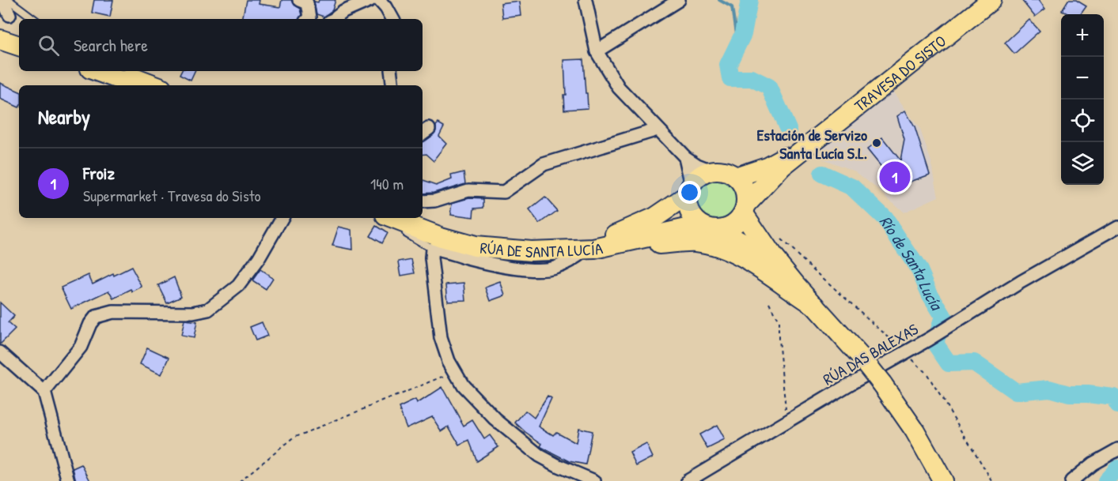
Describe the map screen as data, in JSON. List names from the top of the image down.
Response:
{
  "streets": {
    "highway": ["TRAVESA DO SISTO", "RÚA DE SANTA LUCÍA"],
    "street": ["RÚA DAS BALEXAS"]
  },
  "crossings": [
    ["TRAVESA DO SISTO", "RÚA DE SANTA LUCÍA"]
  ],
  "water": ["Río de Santa Lucía"],
  "places": ["Estación de Servizo Santa Lucía S.L."],
  "page": {
    "map_buttons": ["+", "−"],
    "search": "Search here",
    "heading": "Nearby",
    "list": [
      {
        "mark": "1",
        "name": "Froiz",
        "note": "Supermarket · Travesa do Sisto",
        "value": "140 m"
      }
    ],
    "pins": "1"
  }
}
